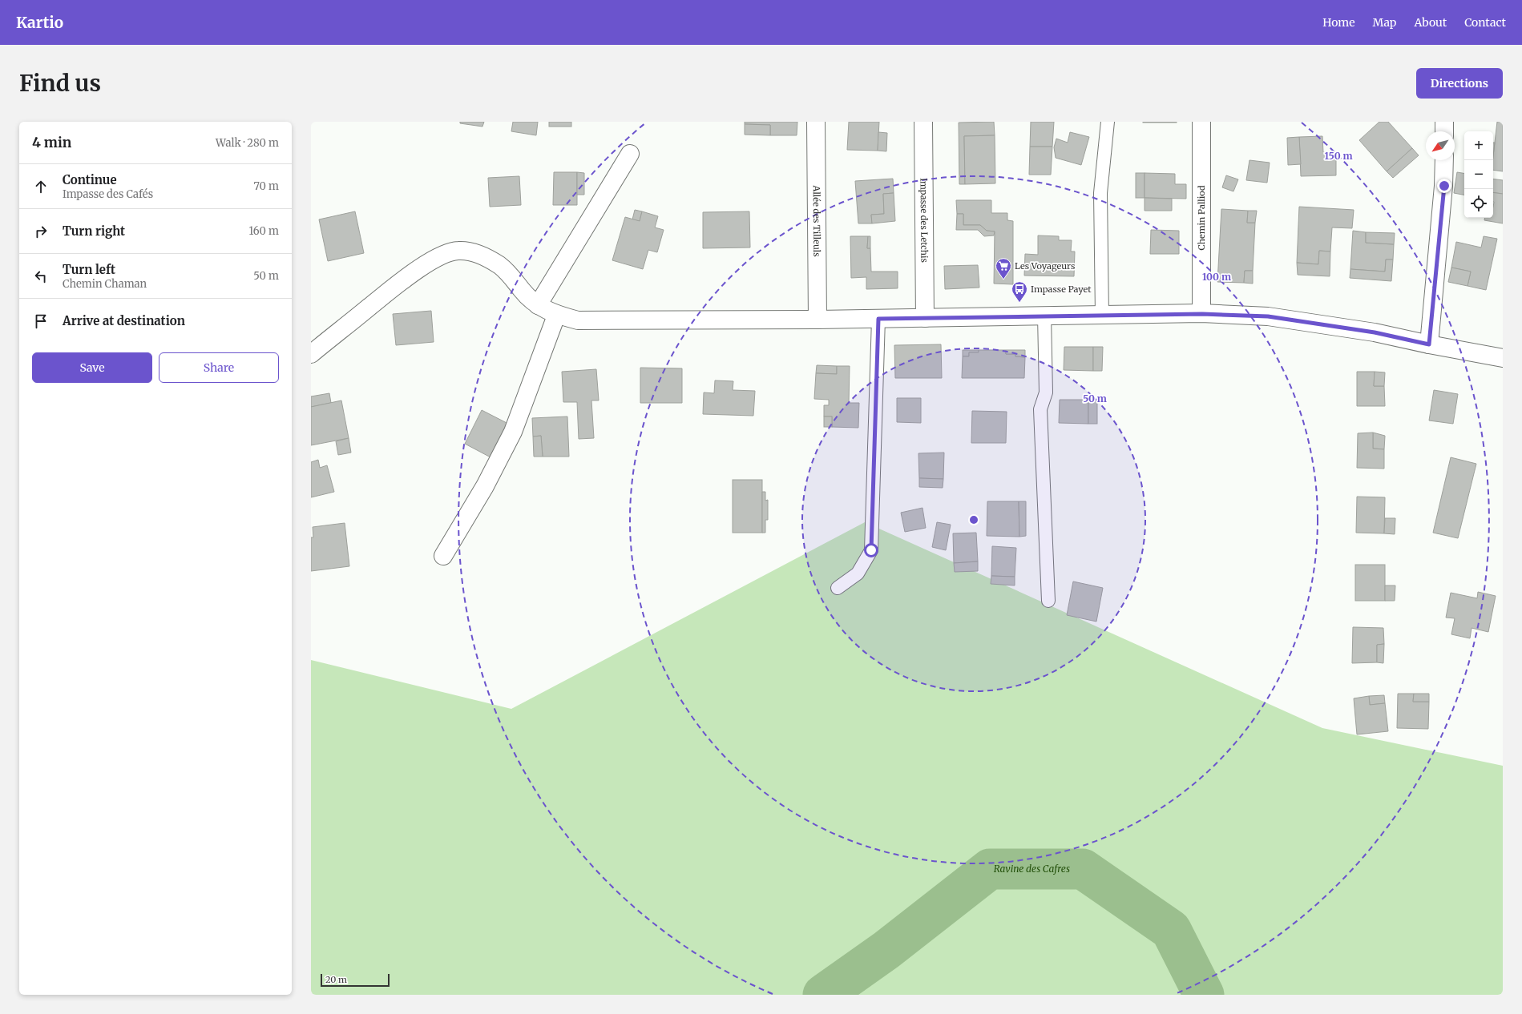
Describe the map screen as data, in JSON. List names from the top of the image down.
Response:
{
  "streets": {
    "main road": ["Chemin Palliod", "Impasse des Letchis", "Allée des Tilleuls"]
  },
  "water": ["Ravine des Cafres"],
  "places": {
    "supermarket": ["Les Voyageurs"],
    "bus stop": ["Impasse Payet"]
  },
  "scale_bar": "20 m",
  "north": "bottom left",
  "page": {
    "header": "Kartio",
    "nav": [
      "Home",
      "Map",
      "About",
      "Contact"
    ],
    "buttons": [
      "Directions",
      ["Save", "Share"]
    ],
    "title": "Find us",
    "heading": ["4 min", "Walk · 280 m"],
    "map_buttons": ["+", "−"],
    "list": [
      ["Continue", "Impasse des Cafés", "70 m"],
      ["Turn right", "160 m"],
      ["Turn left", "Chemin Chaman", "50 m"],
      "Arrive at destination"
    ],
    "scale": "20 m"
  },
  "rings": ["150 m", "100 m", "50 m"]
}
